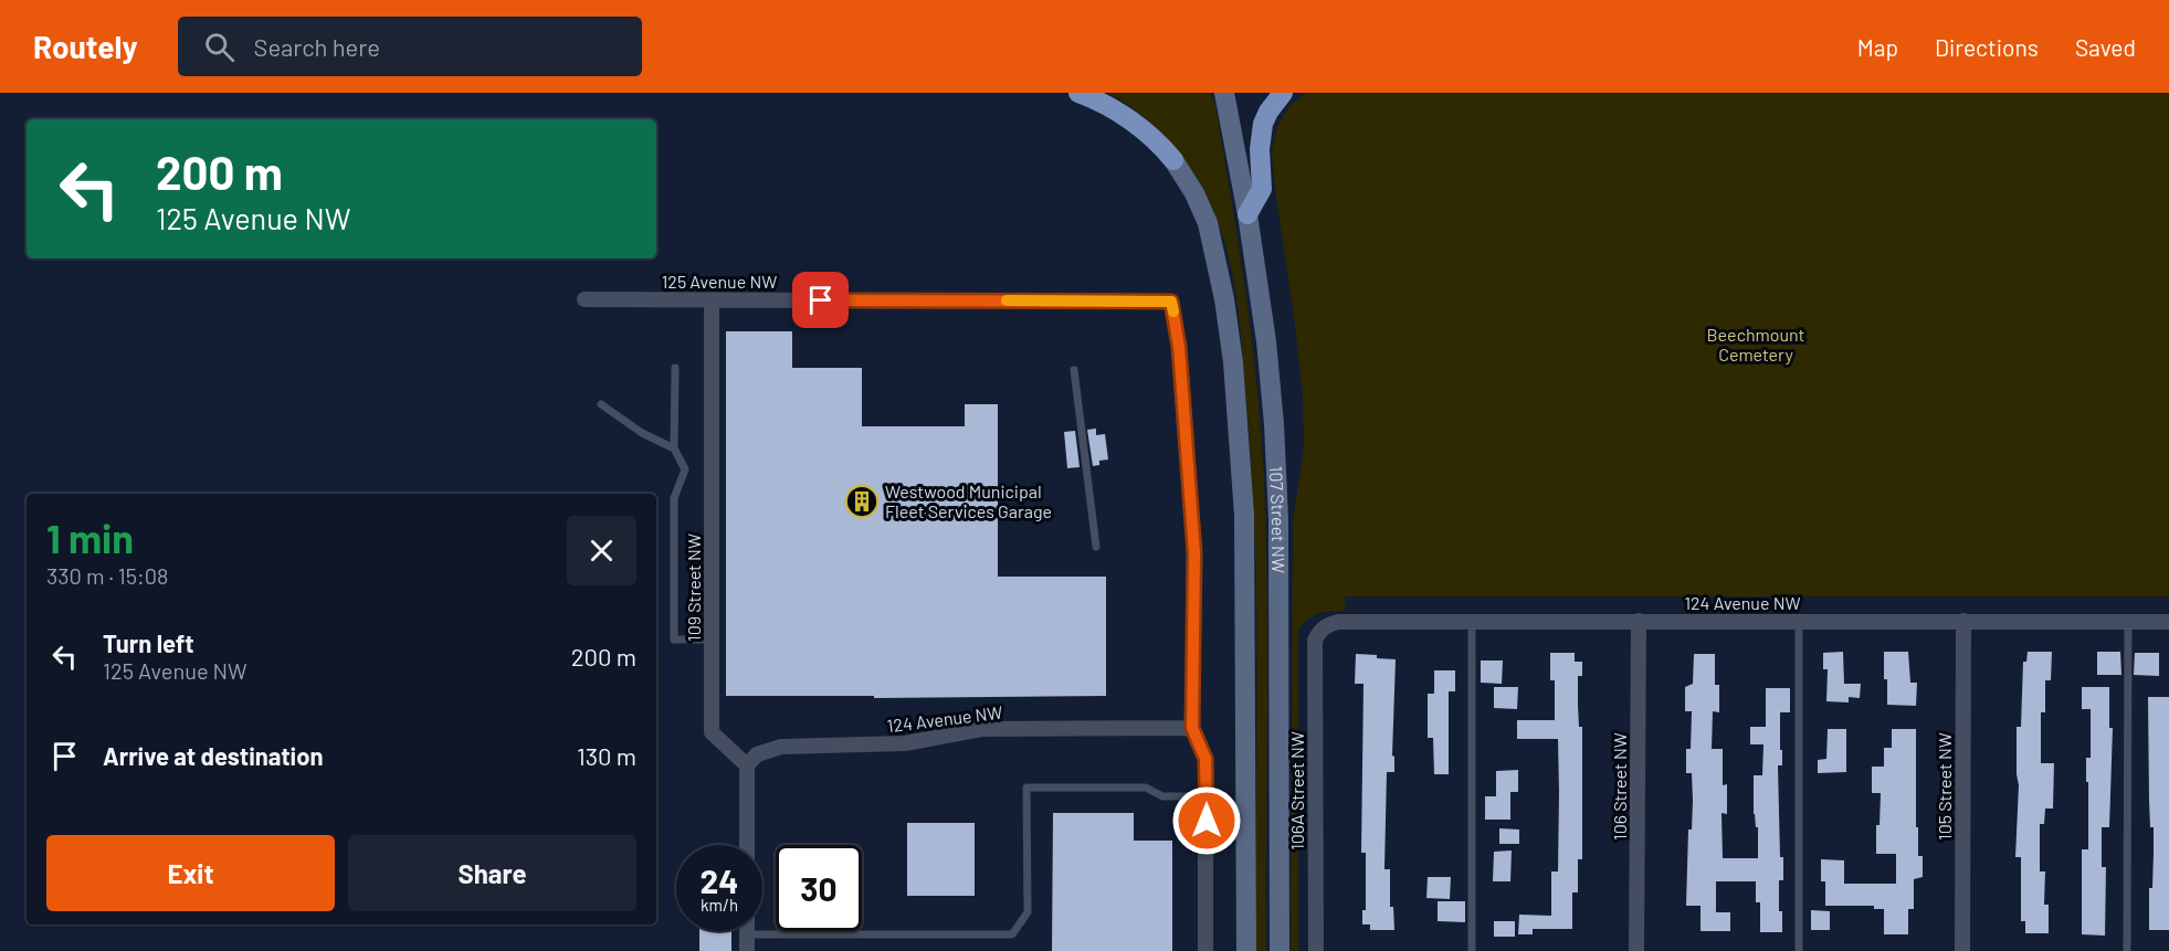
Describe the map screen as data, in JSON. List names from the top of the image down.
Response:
{
  "streets": {
    "main road": ["107 Street NW"],
    "street": [
      "125 Avenue NW",
      "109 Street NW",
      "124 Avenue NW",
      "106 Street NW",
      "105 Street NW",
      "106A Street NW"
    ]
  },
  "crossings": [
    ["125 Avenue NW", "109 Street NW"],
    ["125 Avenue NW", "124 Avenue NW"],
    ["109 Street NW", "124 Avenue NW"],
    ["124 Avenue NW", "106 Street NW"],
    ["124 Avenue NW", "105 Street NW"],
    ["124 Avenue NW", "106A Street NW"]
  ],
  "parks": ["Beechmount Cemetery"],
  "places": {
    "building": ["Westwood Municipal Fleet Services Garage"]
  },
  "page": {
    "header": "Routely",
    "search": "Search here",
    "nav": ["Map", "Directions", "Saved"],
    "turn": ["200 m", "125 Avenue NW"],
    "heading": ["1 min", "330 m · 15:08"],
    "list": [
      {
        "name": "Turn left",
        "note": "125 Avenue NW",
        "value": "200 m"
      },
      {
        "name": "Arrive at destination",
        "value": "130 m"
      }
    ],
    "buttons": ["Exit", "Share"],
    "speed": "24 km/h",
    "limit": "30"
  }
}
